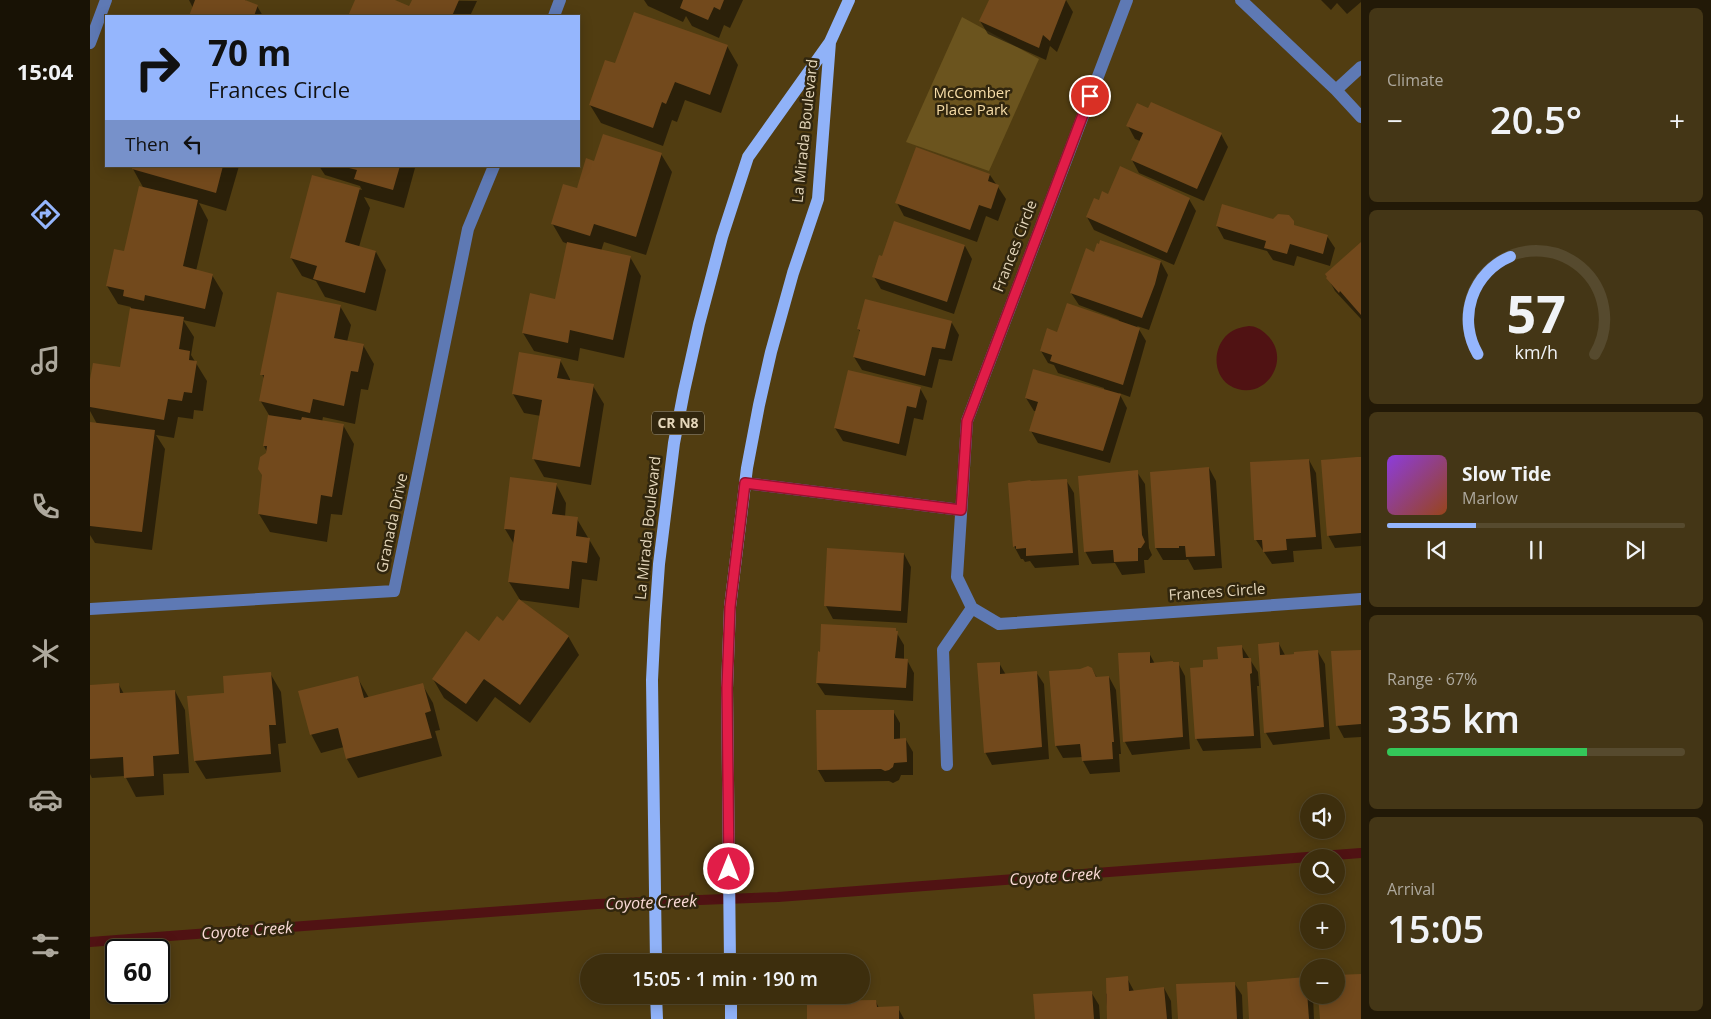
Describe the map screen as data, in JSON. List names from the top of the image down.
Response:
{
  "streets": {
    "main road": ["La Mirada Boulevard", "CR N8"],
    "street": ["Frances Circle", "Granada Drive"]
  },
  "water": ["Coyote Creek"],
  "parks": ["McComber Place Park"],
  "page": {
    "tabs": "15:04",
    "tile": [
      "Climate",
      ["Range · 67%", "335 km"],
      ["Arrival", "15:05"]
    ],
    "turn": ["70 m", "Frances Circle"],
    "heat": ["−", "20.5°", "+"],
    "then": "Then",
    "song": ["Slow Tide", "Marlow"],
    "map_buttons": ["+", "−"],
    "limit": "60",
    "trip": "15:05 · 1 min · 190 m",
    "gauge": ["57", "km/h"]
  }
}
